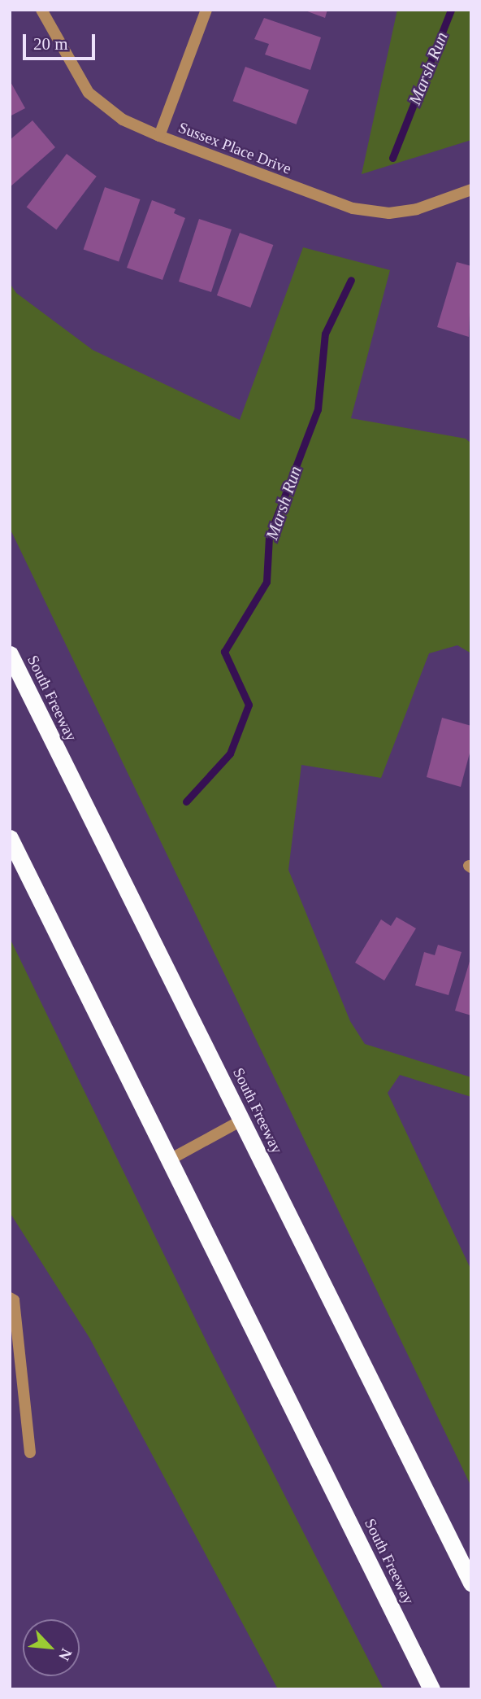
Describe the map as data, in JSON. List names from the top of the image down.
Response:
{
  "streets": {
    "highway": ["South Freeway"],
    "street": ["Sussex Place Drive"]
  },
  "water": ["Marsh Run"],
  "scale_bar": "20 m",
  "north": "bottom right"
}
